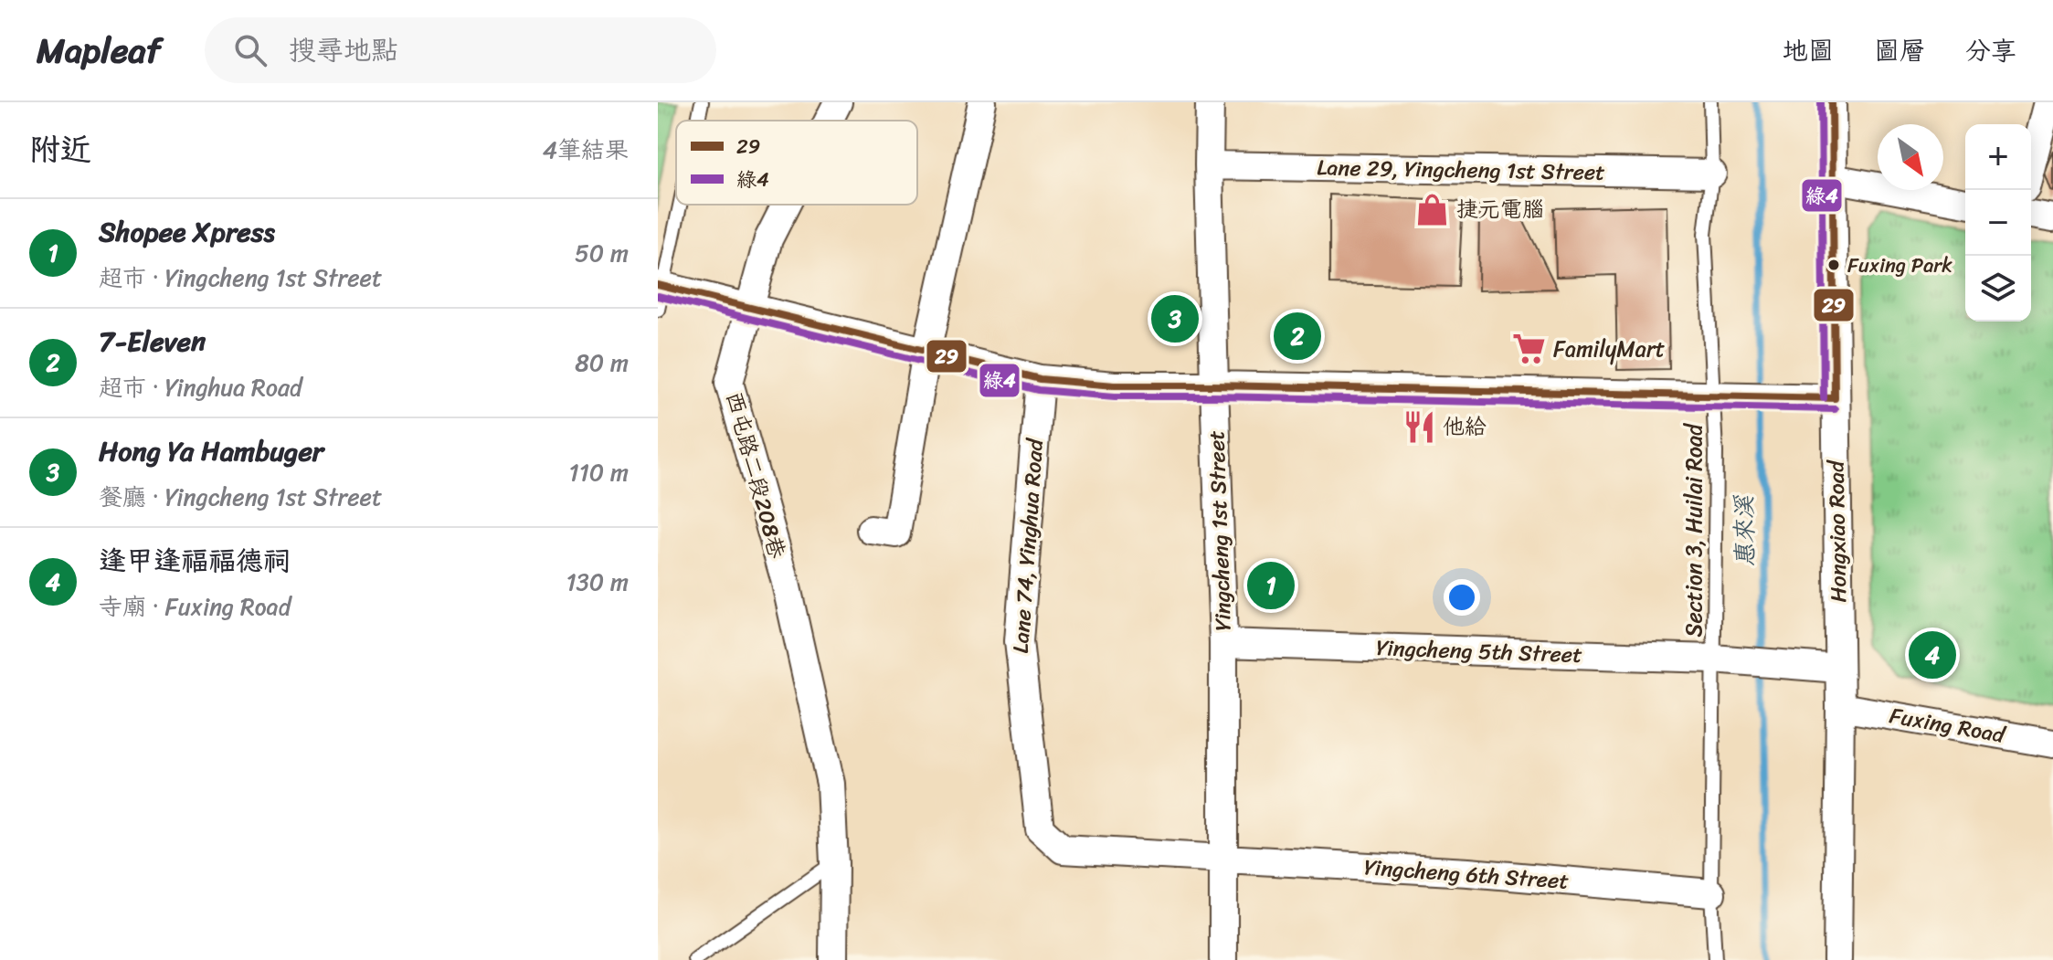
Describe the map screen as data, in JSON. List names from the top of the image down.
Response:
{
  "streets": {
    "street": [
      "Lane 29, Yingcheng 1st Street",
      "西屯路二段208巷",
      "Yingcheng 1st Street",
      "Hongxiao Road",
      "Lane 74, Yinghua Road",
      "Yingcheng 5th Street",
      "Fuxing Road",
      "Yingcheng 6th Street"
    ],
    "lane": ["Section 3, Huilai Road"]
  },
  "crossings": [
    ["Lane 29, Yingcheng 1st Street", "Yingcheng 1st Street"],
    ["Lane 29, Yingcheng 1st Street", "Section 3, Huilai Road"],
    ["Yingcheng 1st Street", "Lane 74, Yinghua Road"],
    ["Yingcheng 1st Street", "Yingcheng 5th Street"],
    ["Yingcheng 1st Street", "Yingcheng 6th Street"],
    ["Section 3, Huilai Road", "Yingcheng 5th Street"],
    ["Section 3, Huilai Road", "Yingcheng 6th Street"],
    ["Hongxiao Road", "Yingcheng 5th Street"],
    ["Hongxiao Road", "Fuxing Road"],
    ["Lane 74, Yinghua Road", "Yingcheng 6th Street"]
  ],
  "water": ["惠來溪"],
  "places": {
    "shop": ["捷元電腦"],
    "other": ["Fuxing Park"],
    "supermarket": ["FamilyMart"],
    "restaurant": ["他給"]
  },
  "lines": ["transit line 29", "transit line 綠4"],
  "legend": ["29", "綠4"],
  "north": "bottom right",
  "page": {
    "header": "Mapleaf",
    "search": "搜尋地點",
    "nav": ["地圖", "圖層", "分享"],
    "heading": ["附近", "4筆結果"],
    "map_buttons": ["+", "−"],
    "list": [
      {
        "mark": "1",
        "name": "Shopee Xpress",
        "note": "超市 · Yingcheng 1st Street",
        "value": "50 m"
      },
      {
        "mark": "2",
        "name": "7-Eleven",
        "note": "超市 · Yinghua Road",
        "value": "80 m"
      },
      {
        "mark": "3",
        "name": "Hong Ya Hambuger",
        "note": "餐廳 · Yingcheng 1st Street",
        "value": "110 m"
      },
      {
        "mark": "4",
        "name": "逢甲逢福福德祠",
        "note": "寺廟 · Fuxing Road",
        "value": "130 m"
      }
    ],
    "pins": [
      "3",
      "2",
      "1",
      "4"
    ]
  }
}
